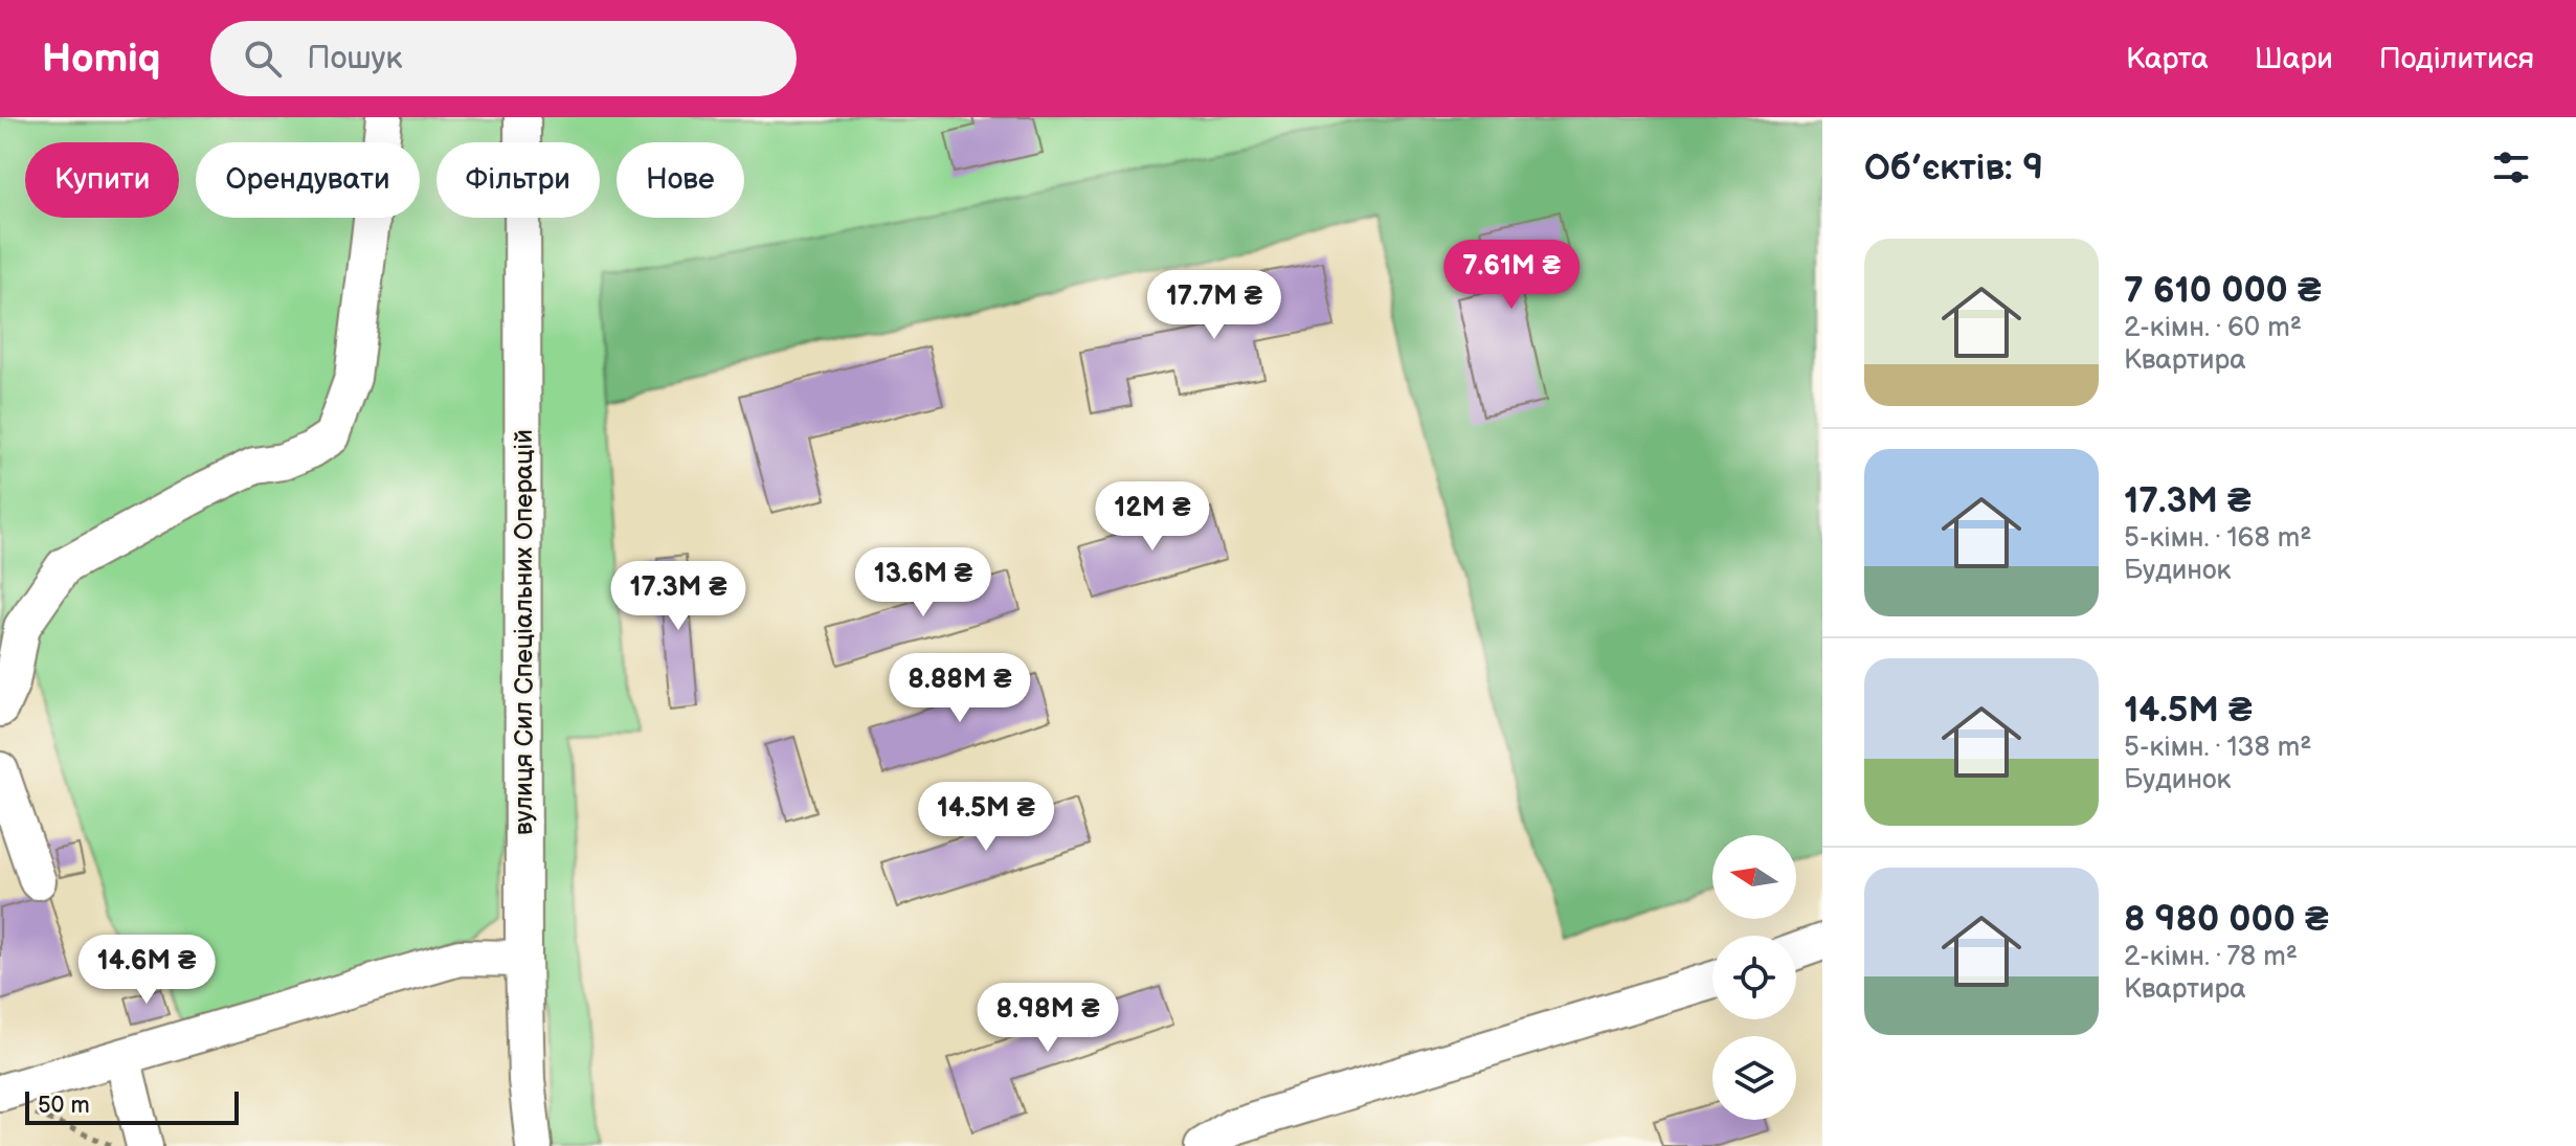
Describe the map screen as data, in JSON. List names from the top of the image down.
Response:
{
  "streets": {
    "street": ["вулиця Сил Спеціальних Операцій"]
  },
  "scale_bar": "50 m",
  "north": "left",
  "page": {
    "header": "Homiq",
    "search": "Пошук",
    "nav": ["Карта", "Шари", "Поділитися"],
    "heading": "Об’єктів: 9",
    "chip": [
      "Купити",
      "Орендувати",
      "Фільтри",
      "Нове"
    ],
    "list": [
      {
        "name": "7 610 000 ₴",
        "note": "2-кімн. · 60 m² · Квартира"
      },
      {
        "name": "17.3M ₴",
        "note": "5-кімн. · 168 m² · Будинок"
      },
      {
        "name": "14.5M ₴",
        "note": "5-кімн. · 138 m² · Будинок"
      },
      {
        "name": "8 980 000 ₴",
        "note": "2-кімн. · 78 m² · Квартира"
      }
    ],
    "price": [
      "7.61M ₴",
      "17.7M ₴",
      "12M ₴",
      "13.6M ₴",
      "17.3M ₴",
      "8.88M ₴",
      "14.5M ₴",
      "14.6M ₴",
      "8.98M ₴"
    ],
    "scale": "50 m"
  }
}
